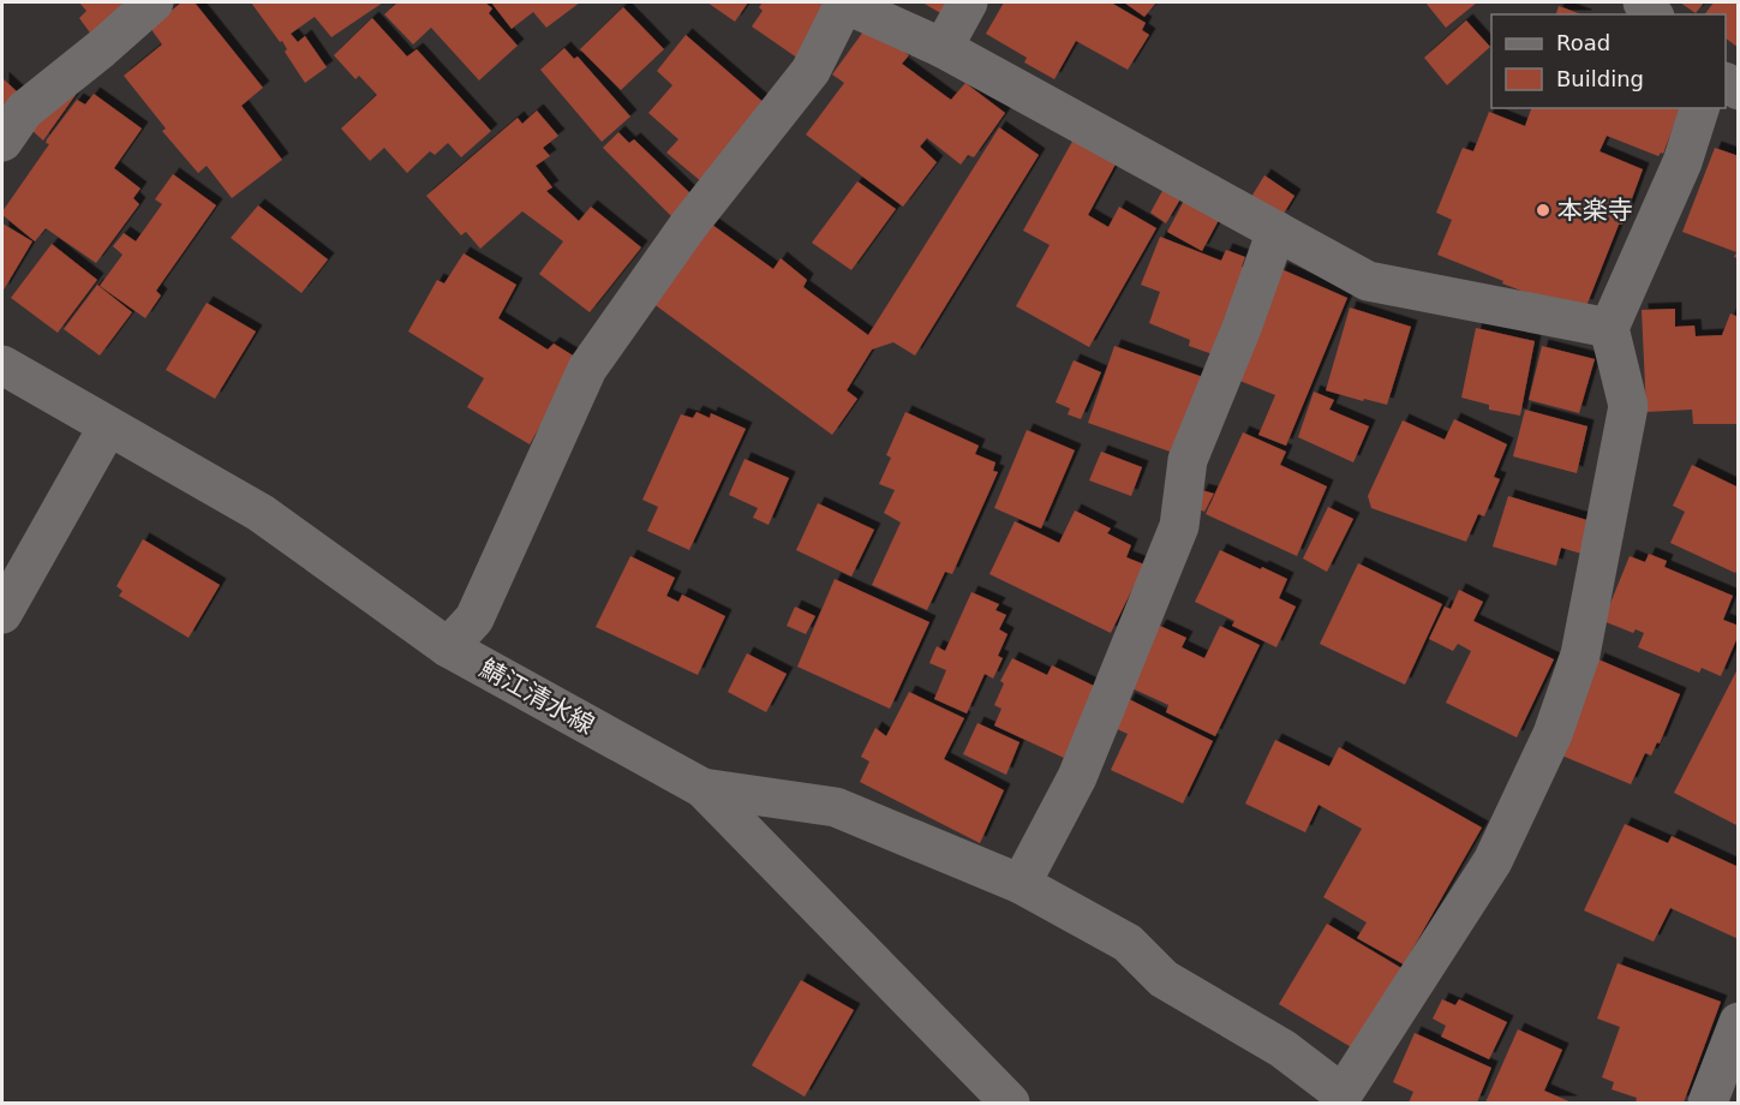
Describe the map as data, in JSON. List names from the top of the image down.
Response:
{
  "streets": {
    "street": ["鯖江清水線"]
  },
  "places": ["本楽寺"],
  "legend": ["Road", "Building"]
}
